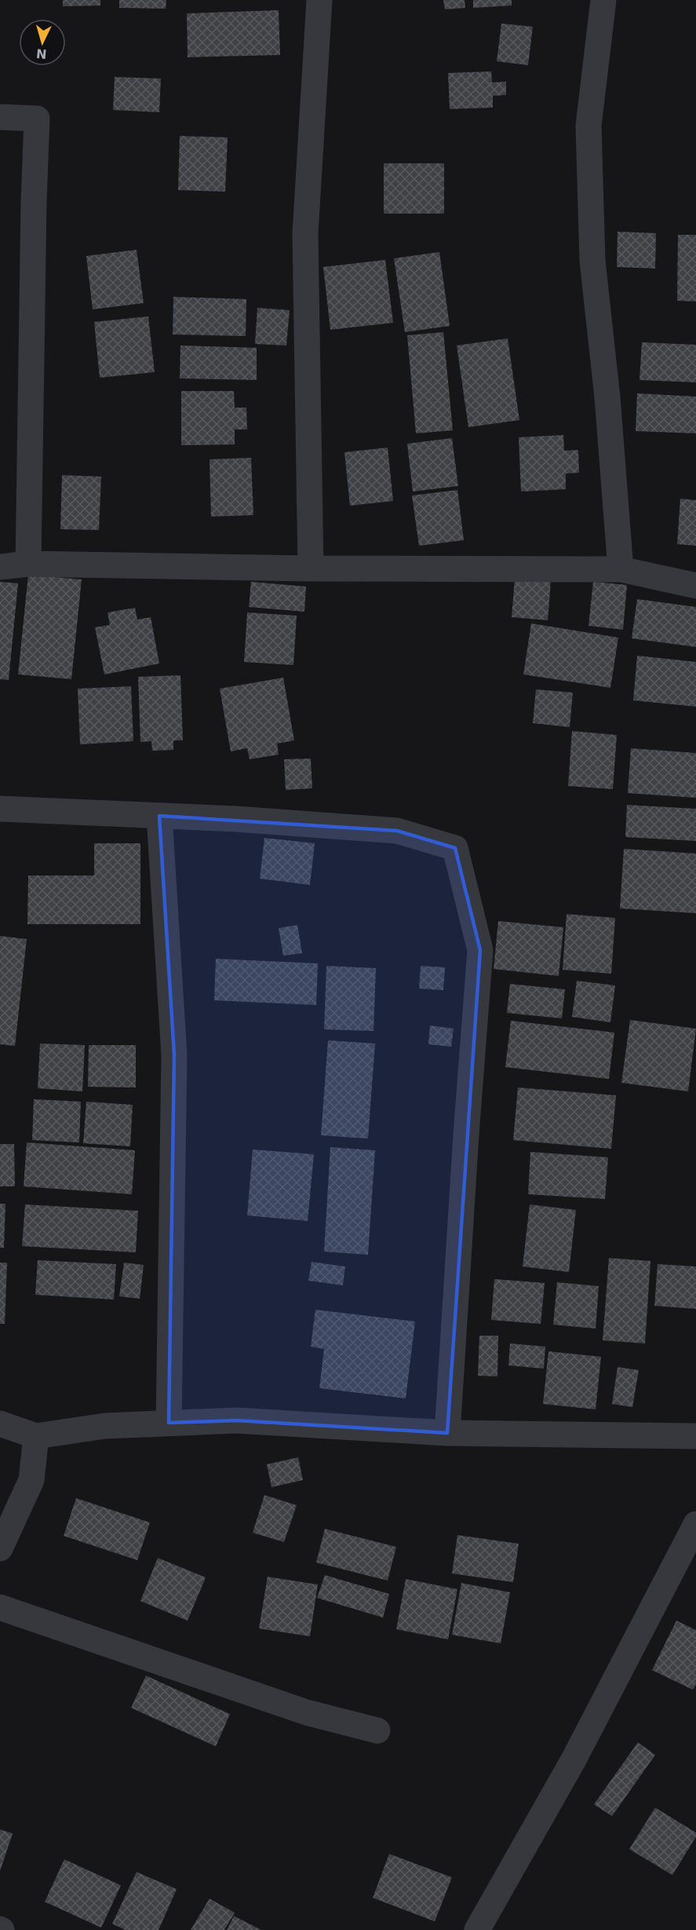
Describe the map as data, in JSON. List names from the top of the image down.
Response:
{
  "north": "bottom"
}
